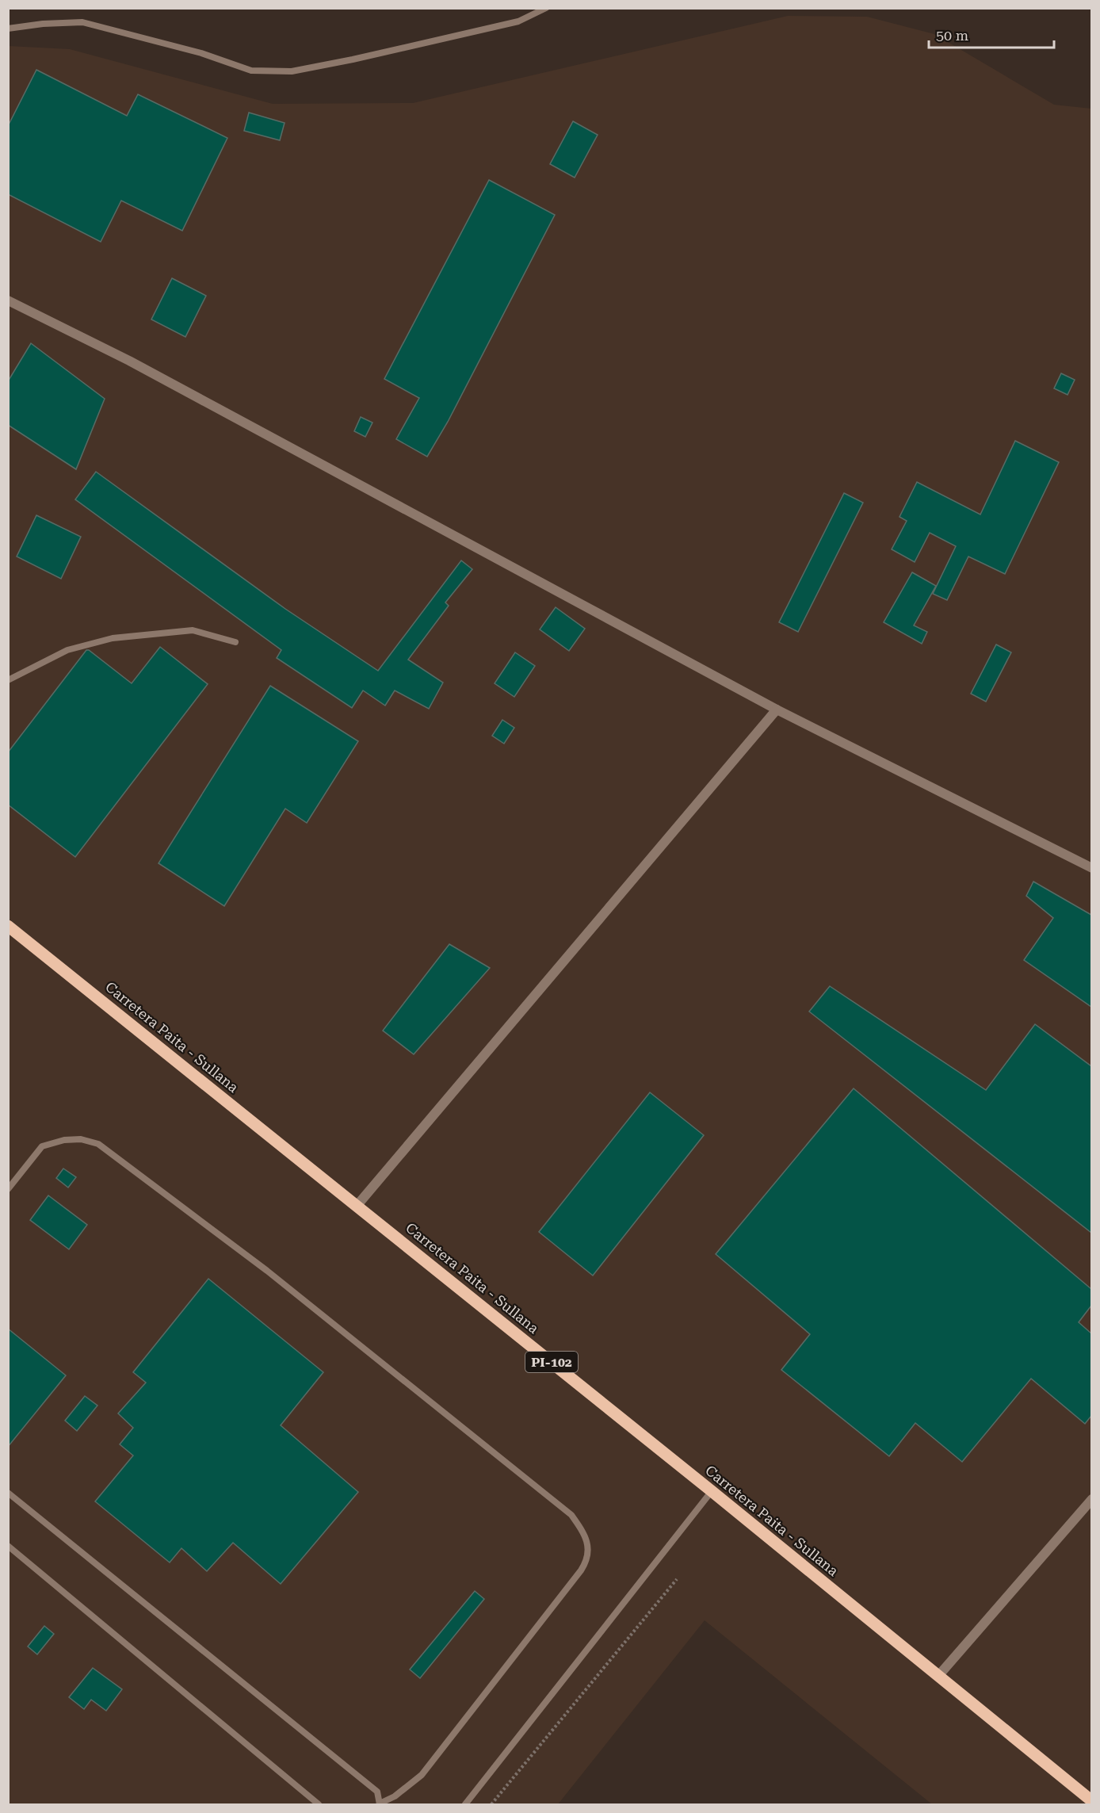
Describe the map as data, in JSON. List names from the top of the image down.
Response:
{
  "streets": {
    "main road": ["Carretera Paita - Sullana", "PI-102"]
  },
  "scale_bar": "50 m"
}
